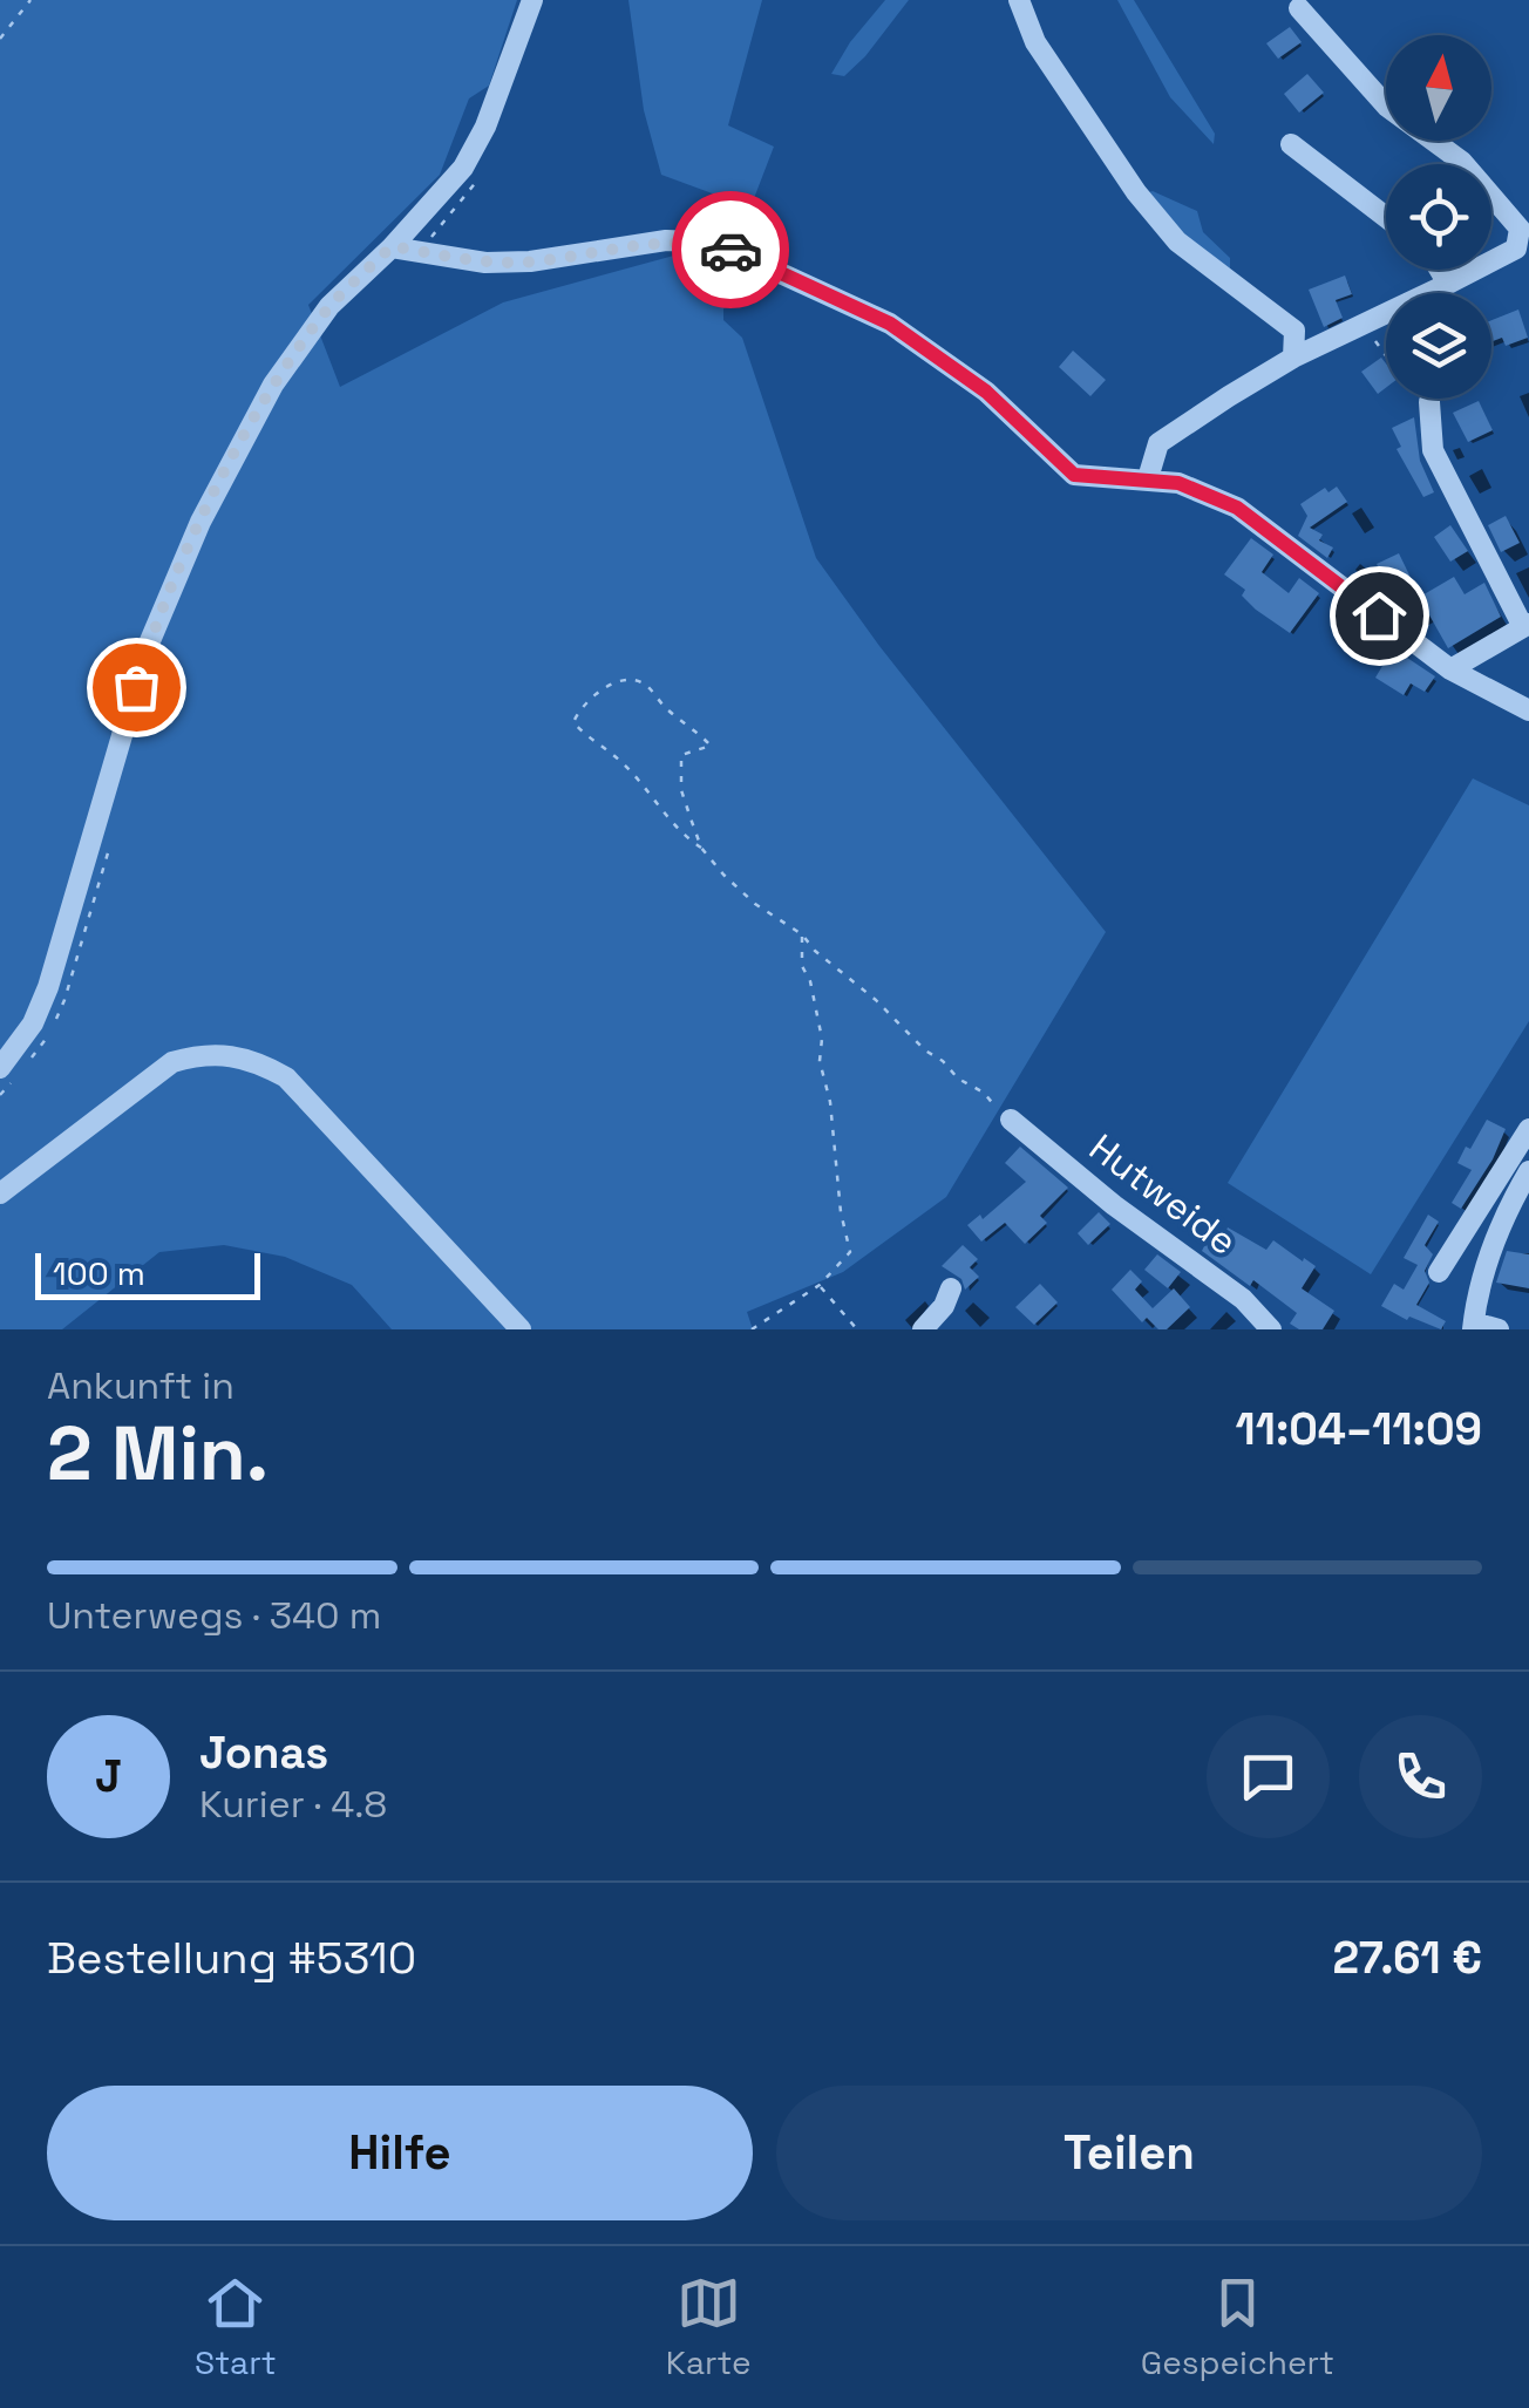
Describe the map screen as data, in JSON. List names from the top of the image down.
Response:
{
  "streets": {
    "street": ["Hutweide"]
  },
  "scale_bar": "100 m",
  "north": "top",
  "page": {
    "scale": "100 m",
    "heading": ["2 Min.", "Ankunft in", "11:04–11:09"],
    "panel": [
      "Jonas",
      "Kurier · 4.8",
      "Bestellung #5310",
      "27.61 €"
    ],
    "bar": "Unterwegs · 340 m",
    "round": "J",
    "buttons": ["Hilfe", "Teilen"],
    "tabs": ["Start", "Karte", "Gespeichert"]
  }
}
